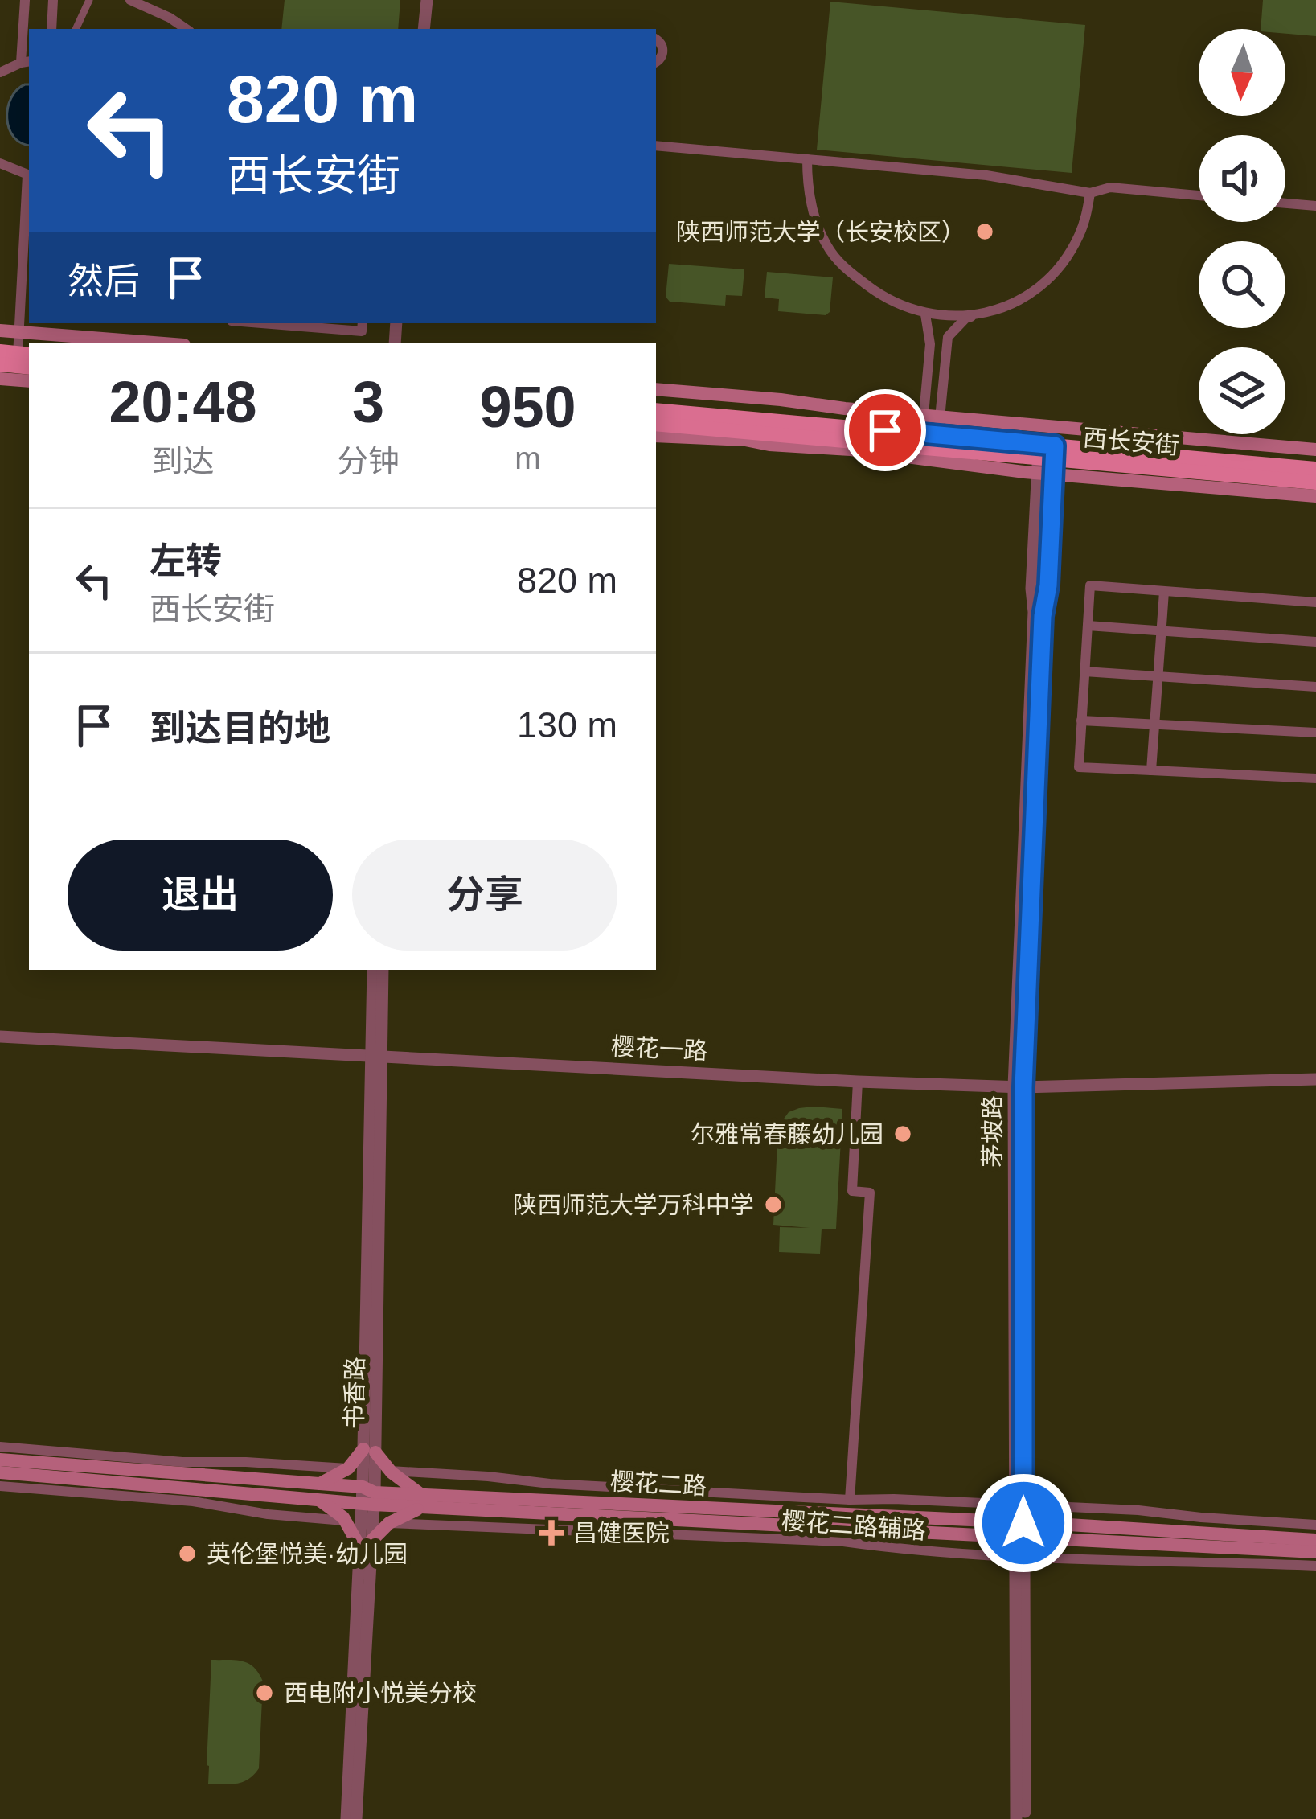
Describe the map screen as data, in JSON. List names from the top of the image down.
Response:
{
  "streets": {
    "main road": ["西长安街", "樱花二路"],
    "street": [
      "樱花一路",
      "茅坡路",
      "书香路",
      "樱花二路辅路"
    ]
  },
  "crossings": [
    ["西长安街", "茅坡路"],
    ["樱花一路", "茅坡路"],
    ["樱花一路", "书香路"],
    ["茅坡路", "樱花二路"],
    ["茅坡路", "樱花二路辅路"],
    ["书香路", "樱花二路"]
  ],
  "places": {
    "other": [
      "陕西师范大学（长安校区）",
      "尔雅常春藤幼儿园",
      "陕西师范大学万科中学",
      "英伦堡悦美·幼儿园",
      "西电附小悦美分校"
    ],
    "health": ["昌健医院"]
  },
  "north": "bottom",
  "page": {
    "turn": ["820 m", "西长安街"],
    "then": "然后",
    "eta": [
      "20:48",
      "到达",
      "3",
      "分钟",
      "950",
      "m"
    ],
    "list": [
      {
        "name": "左转",
        "note": "西长安街",
        "value": "820 m"
      },
      {
        "name": "到达目的地",
        "value": "130 m"
      }
    ],
    "buttons": ["退出", "分享"]
  }
}
